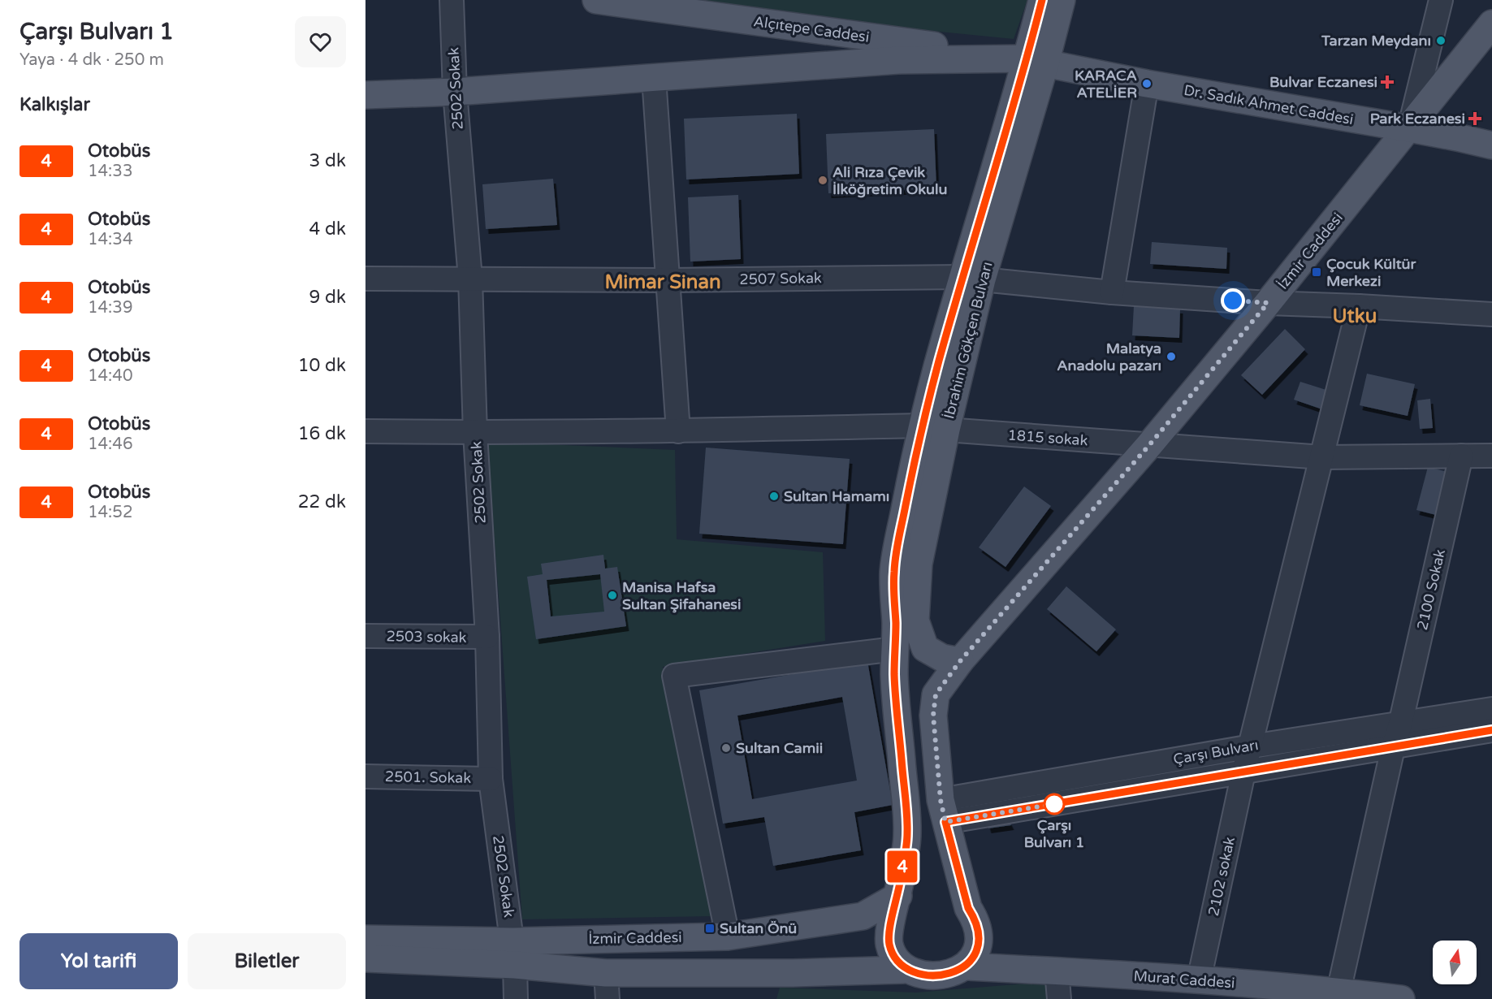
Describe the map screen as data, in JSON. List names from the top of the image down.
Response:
{
  "streets": {
    "main road": [
      "Alçıtepe Caddesi",
      "Dr. Sadık Ahmet Caddesi",
      "İzmir Caddesi",
      "İbrahim Gökçen Bulvarı",
      "Murat Caddesi"
    ],
    "street": [
      "2502 Sokak",
      "2507 Sokak",
      "1815 sokak",
      "2100 Sokak",
      "2503 sokak",
      "Çarşı Bulvarı",
      "2501. Sokak",
      "2102 sokak"
    ]
  },
  "crossings": [
    ["Alçıtepe Caddesi", "Dr. Sadık Ahmet Caddesi"],
    ["Alçıtepe Caddesi", "İbrahim Gökçen Bulvarı"],
    ["2502 Sokak", "İzmir Caddesi"],
    ["2502 Sokak", "2507 Sokak"],
    ["2502 Sokak", "1815 sokak"],
    ["2502 Sokak", "2503 sokak"],
    ["2502 Sokak", "2501. Sokak"],
    ["Dr. Sadık Ahmet Caddesi", "İzmir Caddesi"],
    ["Dr. Sadık Ahmet Caddesi", "İbrahim Gökçen Bulvarı"],
    ["İzmir Caddesi", "2507 Sokak"],
    ["İzmir Caddesi", "İbrahim Gökçen Bulvarı"],
    ["İzmir Caddesi", "1815 sokak"],
    ["2507 Sokak", "İbrahim Gökçen Bulvarı"],
    ["İbrahim Gökçen Bulvarı", "1815 sokak"],
    ["1815 sokak", "2100 Sokak"],
    ["2100 Sokak", "Çarşı Bulvarı"],
    ["2100 Sokak", "Murat Caddesi"],
    ["Çarşı Bulvarı", "2102 sokak"],
    ["2102 sokak", "Murat Caddesi"]
  ],
  "districts": ["Mimar Sinan", "Utku"],
  "places": {
    "other": [
      "Tarzan Meydanı",
      "KARACA ATELİER",
      "Ali Rıza Çevik İlköğretim Okulu",
      "Malatya Anadolu pazarı",
      "Sultan Hamamı",
      "Manisa Hafsa Sultan Şifahanesi",
      "Sultan Camii",
      "Çarşı Bulvarı 1"
    ],
    "health": ["Bulvar Eczanesi", "Park Eczanesi"],
    "transit": ["Çocuk Kültür Merkezi", "Sultan Önü"]
  },
  "lines": ["bus line 4"],
  "north": "top",
  "page": {
    "heading": [
      ["Çarşı Bulvarı 1", "Yaya · 4 dk · 250 m"],
      "Kalkışlar"
    ],
    "on_map": "4",
    "list": [
      {
        "mark": "4",
        "name": "Otobüs",
        "note": "14:33",
        "value": "3 dk"
      },
      {
        "mark": "4",
        "name": "Otobüs",
        "note": "14:34",
        "value": "4 dk"
      },
      {
        "mark": "4",
        "name": "Otobüs",
        "note": "14:39",
        "value": "9 dk"
      },
      {
        "mark": "4",
        "name": "Otobüs",
        "note": "14:40",
        "value": "10 dk"
      },
      {
        "mark": "4",
        "name": "Otobüs",
        "note": "14:46",
        "value": "16 dk"
      },
      {
        "mark": "4",
        "name": "Otobüs",
        "note": "14:52",
        "value": "22 dk"
      }
    ],
    "buttons": ["Yol tarifi", "Biletler"]
  }
}
